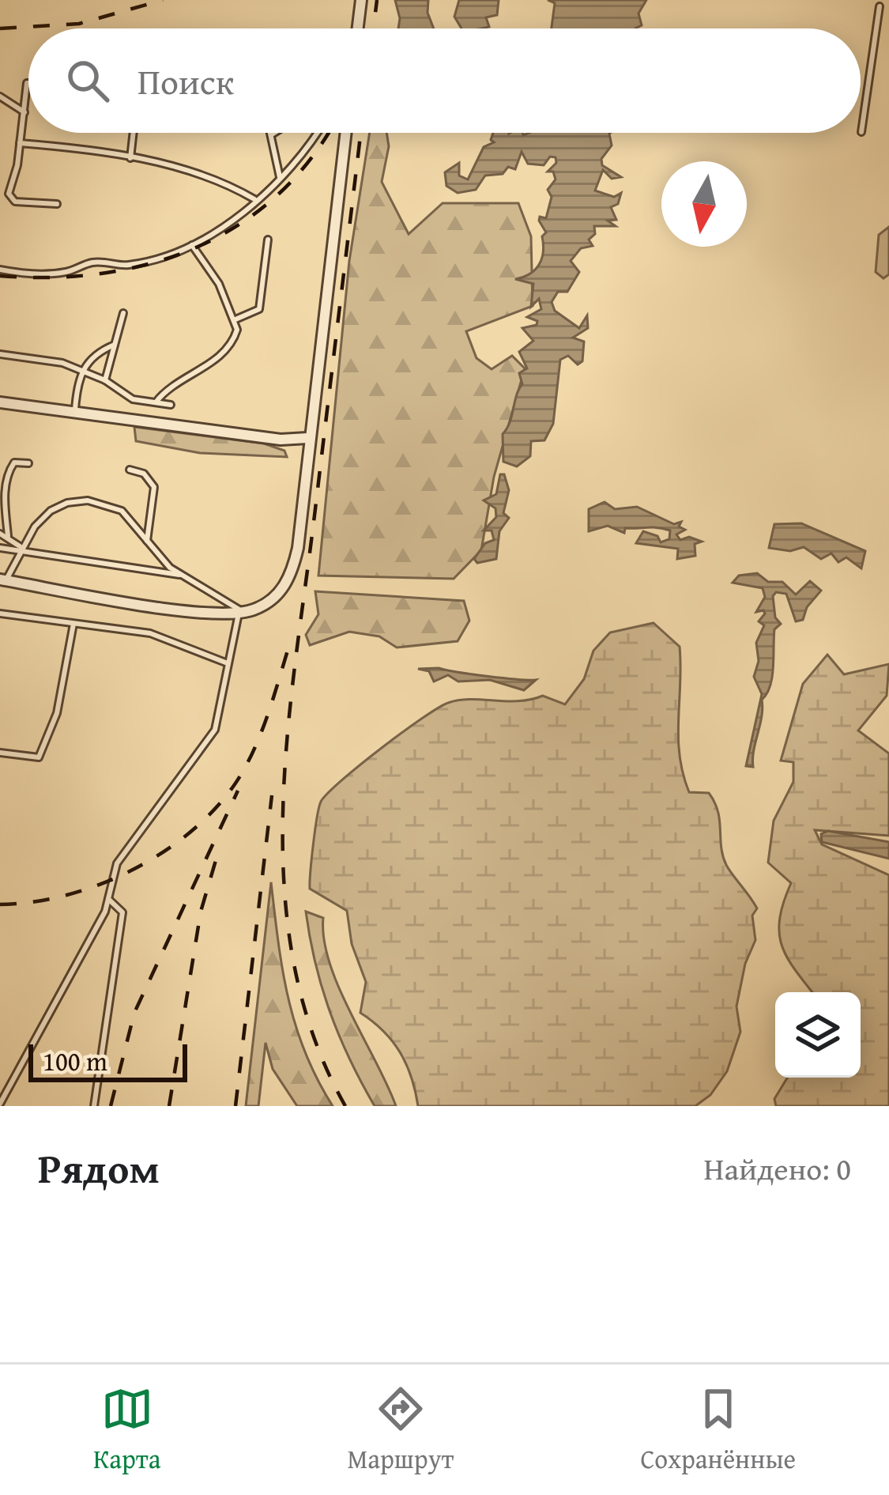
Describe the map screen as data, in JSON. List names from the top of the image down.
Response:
{
  "scale_bar": "100 m",
  "north": "bottom",
  "page": {
    "search": "Поиск",
    "scale": "100 m",
    "heading": ["Рядом", "Найдено: 0"],
    "nav": ["Карта", "Маршрут", "Сохранённые"]
  }
}
